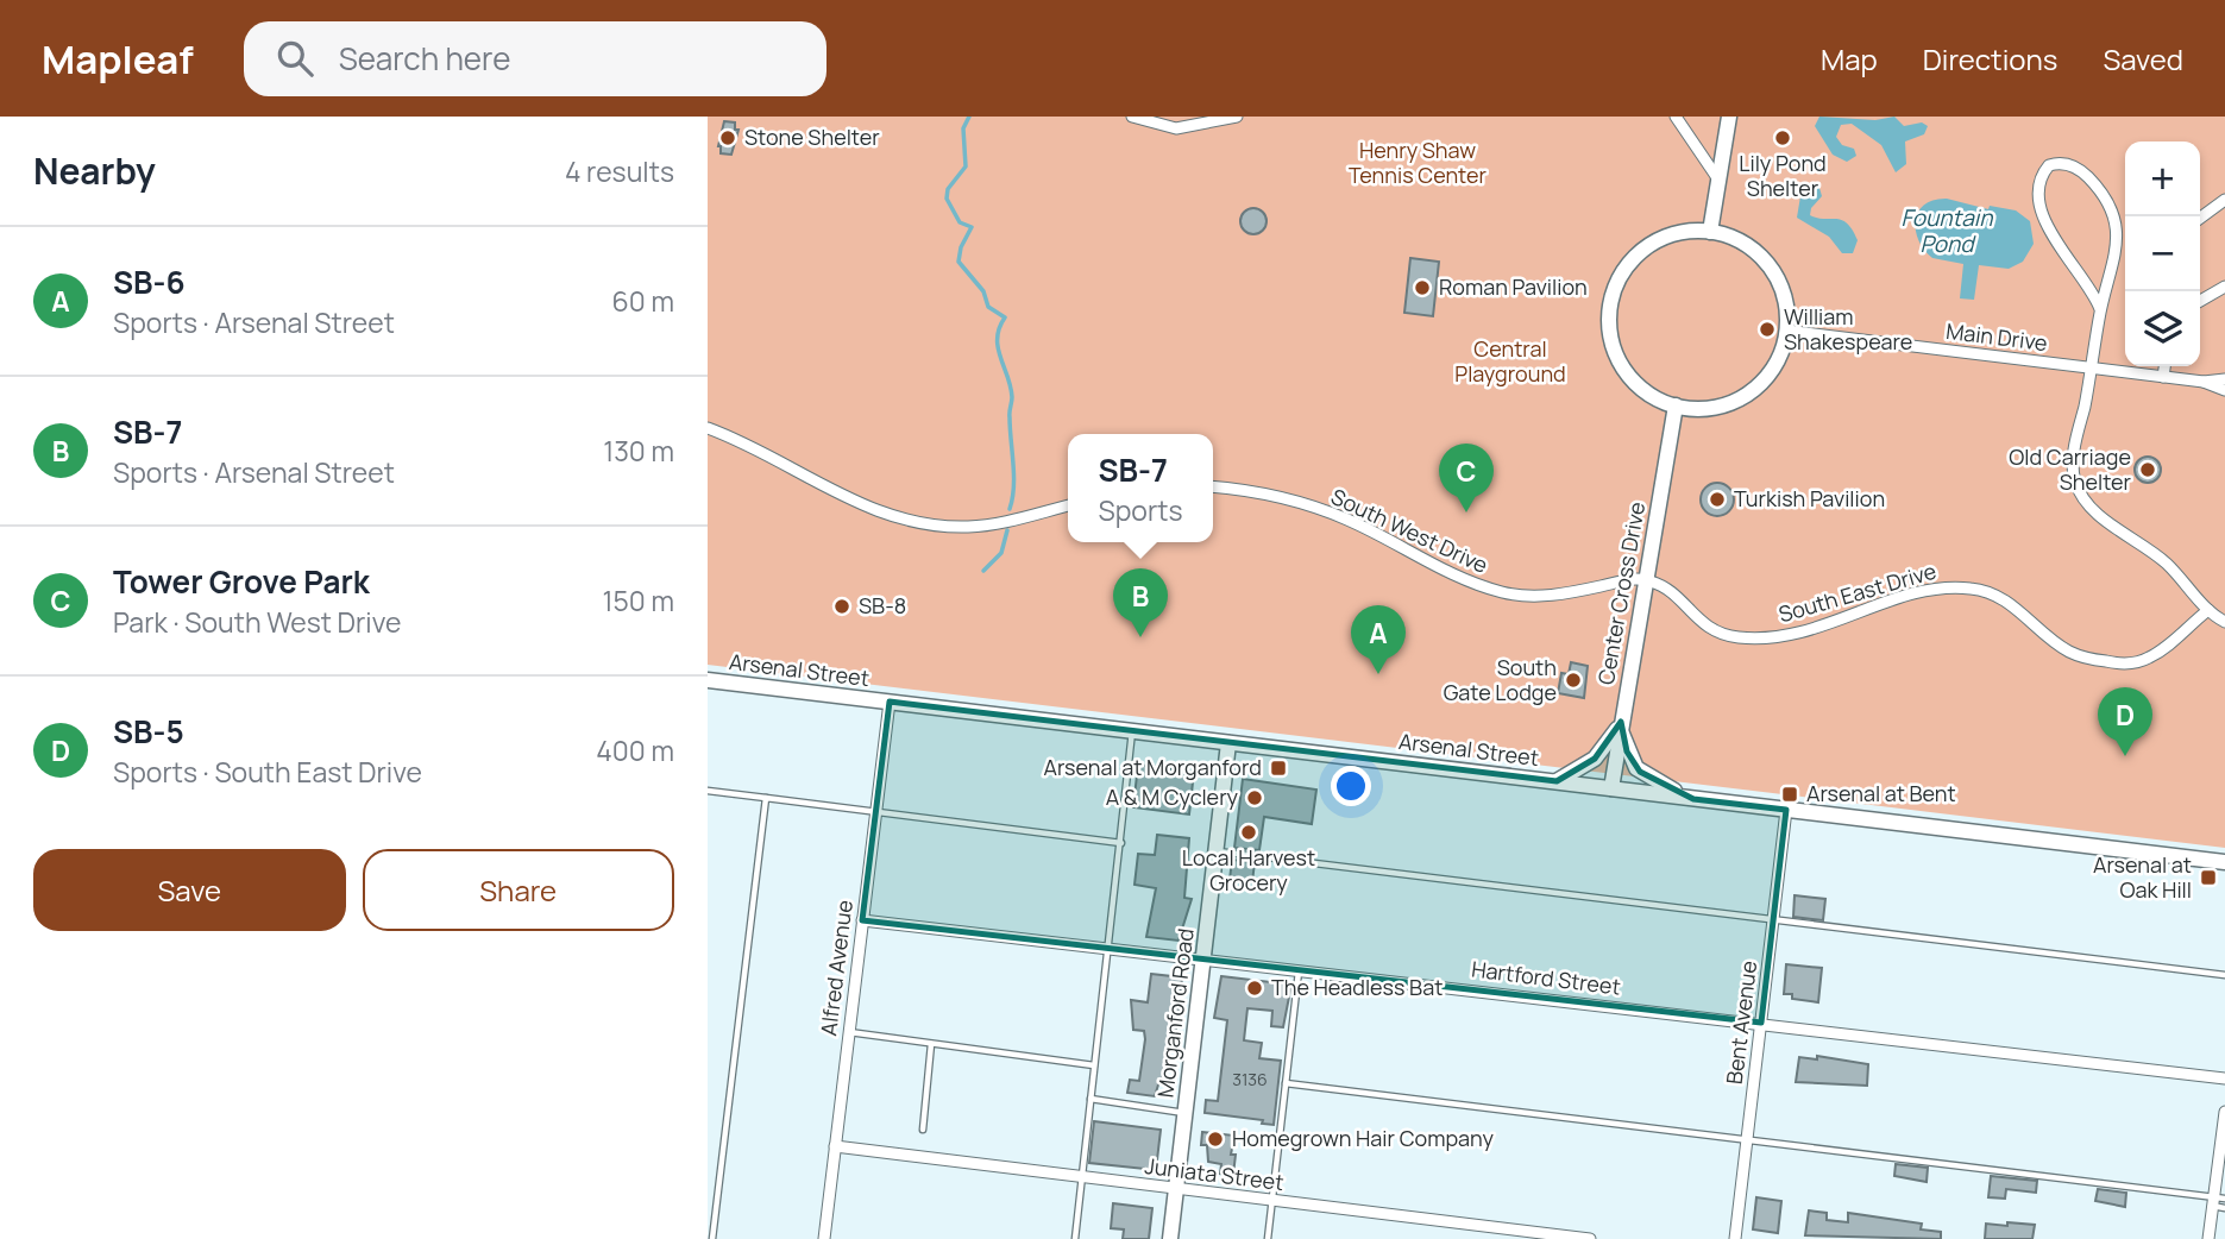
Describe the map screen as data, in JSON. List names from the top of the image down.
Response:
{
  "streets": {
    "street": [
      "Main Drive",
      "South West Drive",
      "Center Cross Drive",
      "South East Drive",
      "Arsenal Street",
      "Alfred Avenue",
      "Hartford Street",
      "Morganford Road",
      "Bent Avenue",
      "Juniata Street"
    ]
  },
  "crossings": [
    ["Main Drive", "Center Cross Drive"],
    ["South West Drive", "Center Cross Drive"],
    ["South West Drive", "South East Drive"],
    ["Center Cross Drive", "South East Drive"],
    ["Center Cross Drive", "Arsenal Street"],
    ["Arsenal Street", "Alfred Avenue"],
    ["Arsenal Street", "Morganford Road"],
    ["Arsenal Street", "Bent Avenue"],
    ["Alfred Avenue", "Hartford Street"],
    ["Alfred Avenue", "Juniata Street"],
    ["Hartford Street", "Morganford Road"],
    ["Hartford Street", "Bent Avenue"],
    ["Morganford Road", "Juniata Street"]
  ],
  "water": ["Fountain Pond"],
  "parks": ["Henry Shaw Tennis Center", "Central Playground"],
  "places": {
    "other": [
      "Stone Shelter",
      "Lily Pond Shelter",
      "Roman Pavilion",
      "William Shakespeare",
      "Old Carriage Shelter",
      "Turkish Pavilion",
      "SB-8",
      "South Gate Lodge",
      "A & M Cyclery",
      "Local Harvest Grocery",
      "The Headless Bat",
      "Homegrown Hair Company"
    ],
    "transit": ["Arsenal at Morganford", "Arsenal at Bent", "Arsenal at Oak Hill"]
  },
  "house_numbers": ["3136"],
  "page": {
    "header": "Mapleaf",
    "search": "Search here",
    "nav": ["Map", "Directions", "Saved"],
    "heading": ["Nearby", "4 results"],
    "map_buttons": ["+", "−"],
    "list": [
      {
        "mark": "A",
        "name": "SB-6",
        "note": "Sports · Arsenal Street",
        "value": "60 m"
      },
      {
        "mark": "B",
        "name": "SB-7",
        "note": "Sports · Arsenal Street",
        "value": "130 m"
      },
      {
        "mark": "C",
        "name": "Tower Grove Park",
        "note": "Park · South West Drive",
        "value": "150 m"
      },
      {
        "mark": "D",
        "name": "SB-5",
        "note": "Sports · South East Drive",
        "value": "400 m"
      }
    ],
    "popup": ["SB-7", "Sports"],
    "pins": [
      "C",
      "B",
      "A",
      "D"
    ],
    "buttons": ["Save", "Share"]
  }
}
